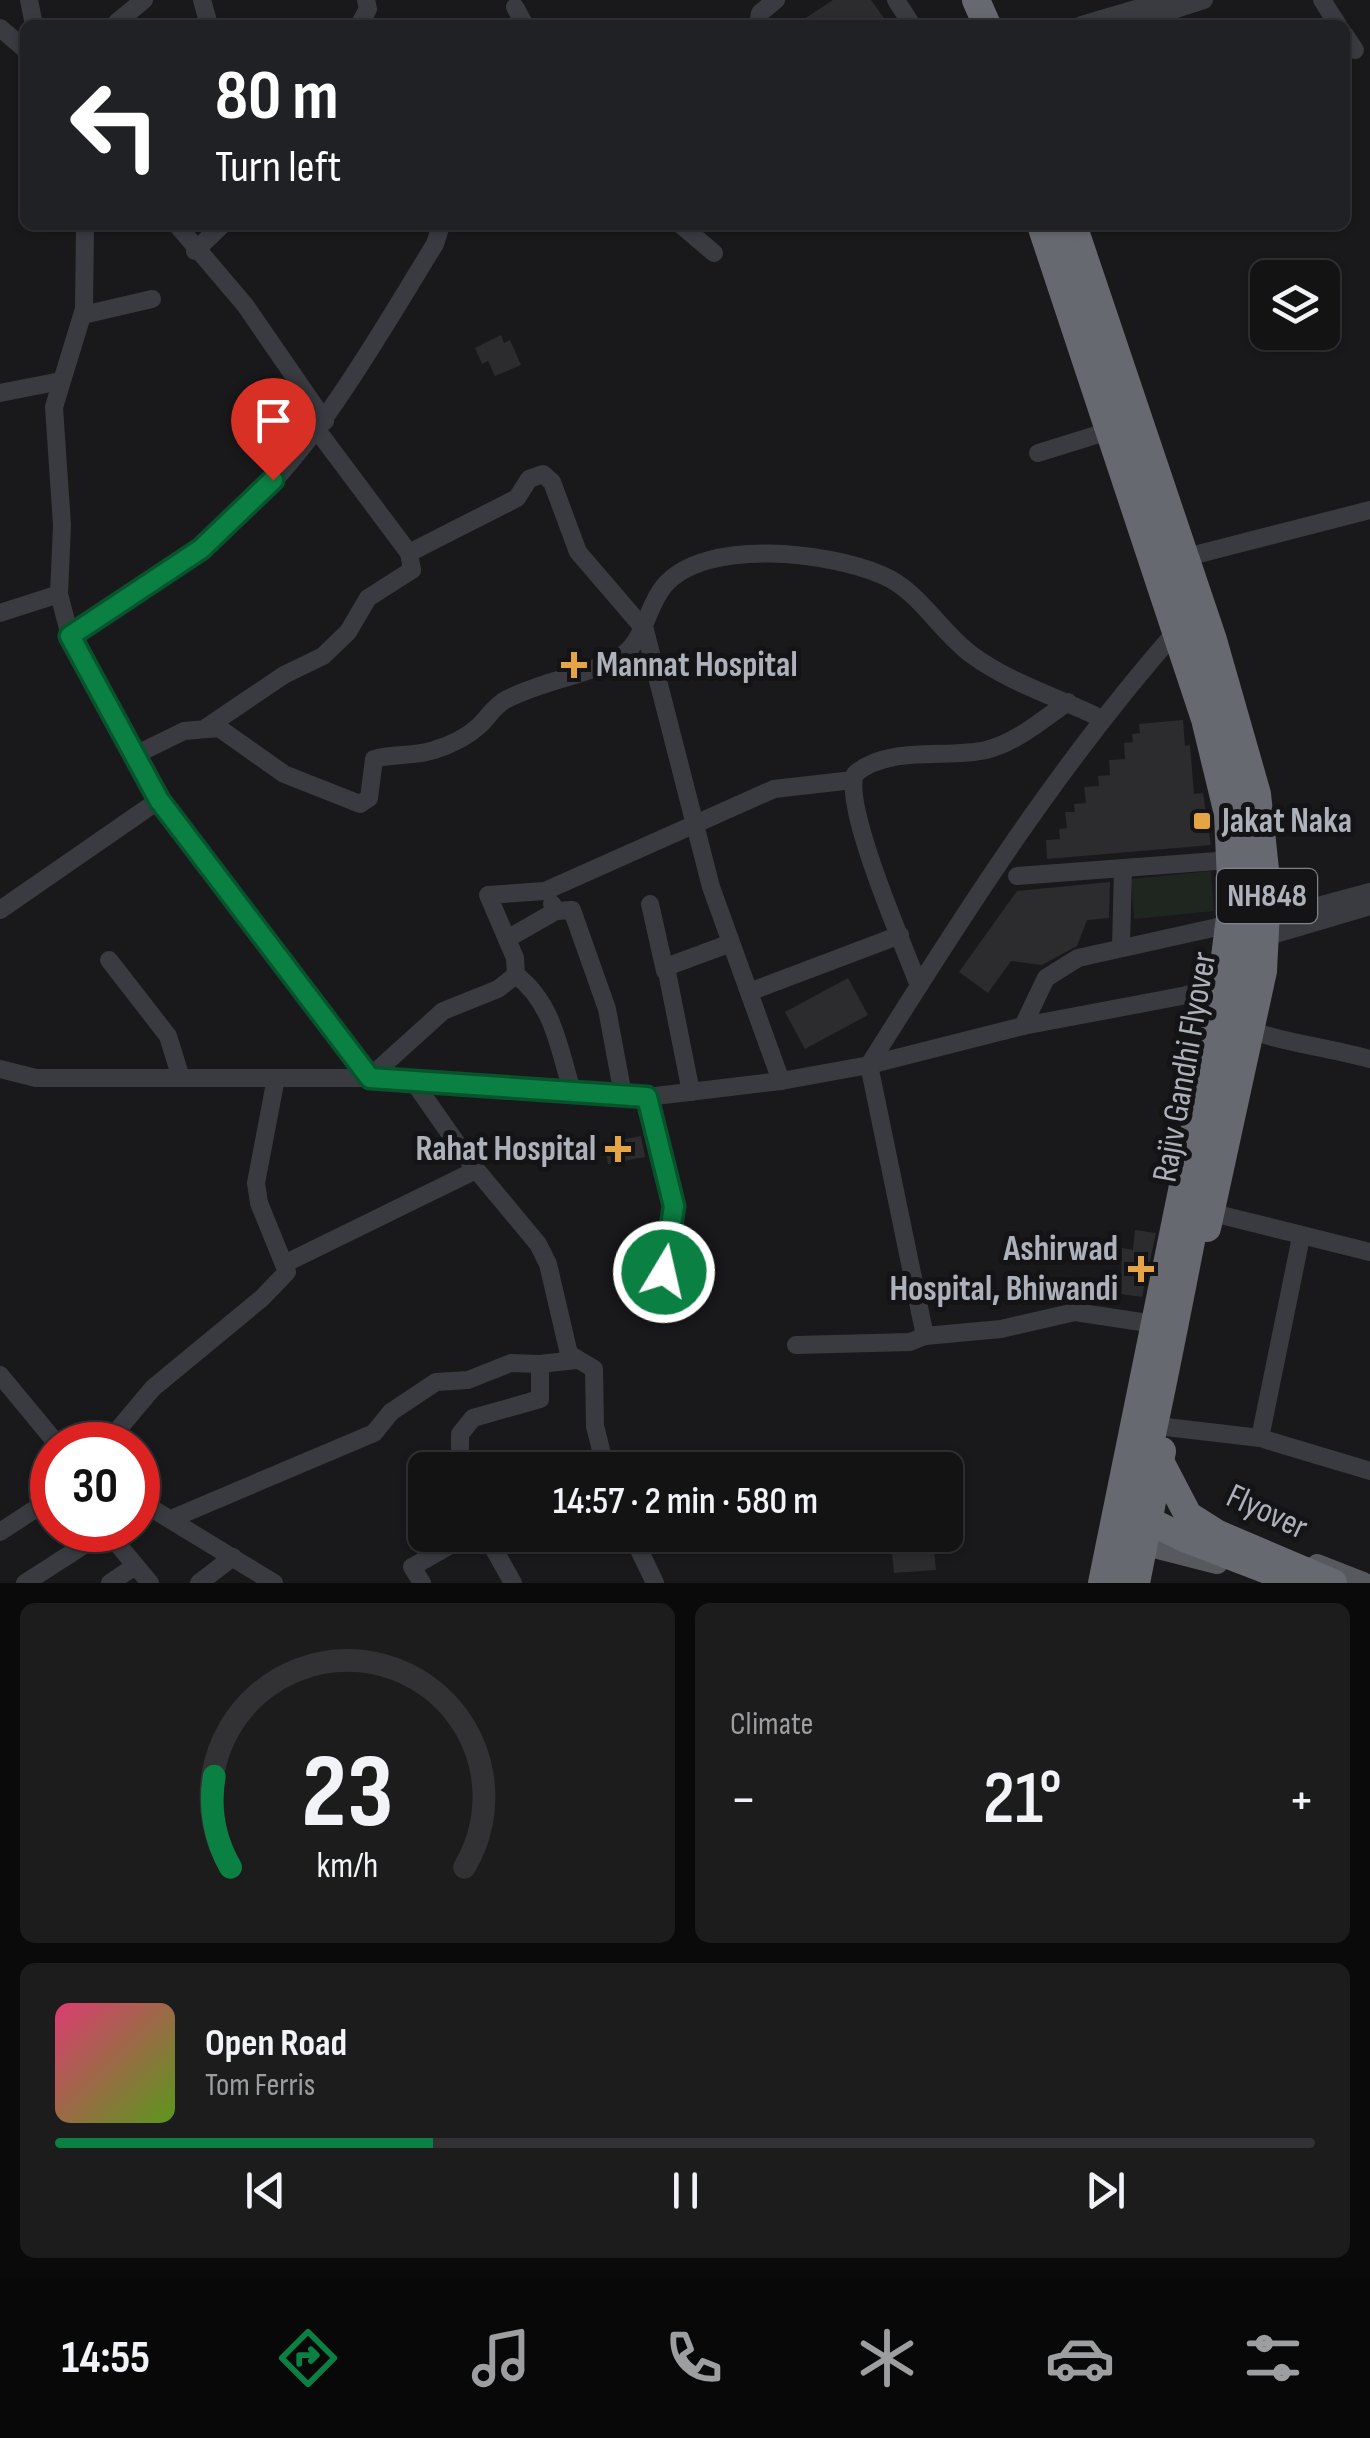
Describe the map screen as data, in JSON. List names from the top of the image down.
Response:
{
  "streets": {
    "highway": ["NH848", "Rajiv Gandhi Flyover", "Flyover"]
  },
  "crossings": [
    ["NH848", "Rajiv Gandhi Flyover"],
    ["NH848", "Flyover"],
    ["Rajiv Gandhi Flyover", "Flyover"]
  ],
  "places": {
    "health": ["Mannat Hospital", "Rahat Hospital", "Ashirwad Hospital, Bhiwandi"],
    "transit": ["Jakat Naka"]
  },
  "page": {
    "turn": ["80 m", "Turn left"],
    "limit": "30",
    "trip": "14:57 · 2 min · 580 m",
    "tile": "Climate",
    "heat": ["−", "21°", "+"],
    "song": ["Open Road", "Tom Ferris"],
    "tabs": "14:55",
    "gauge": ["23", "km/h"]
  }
}
